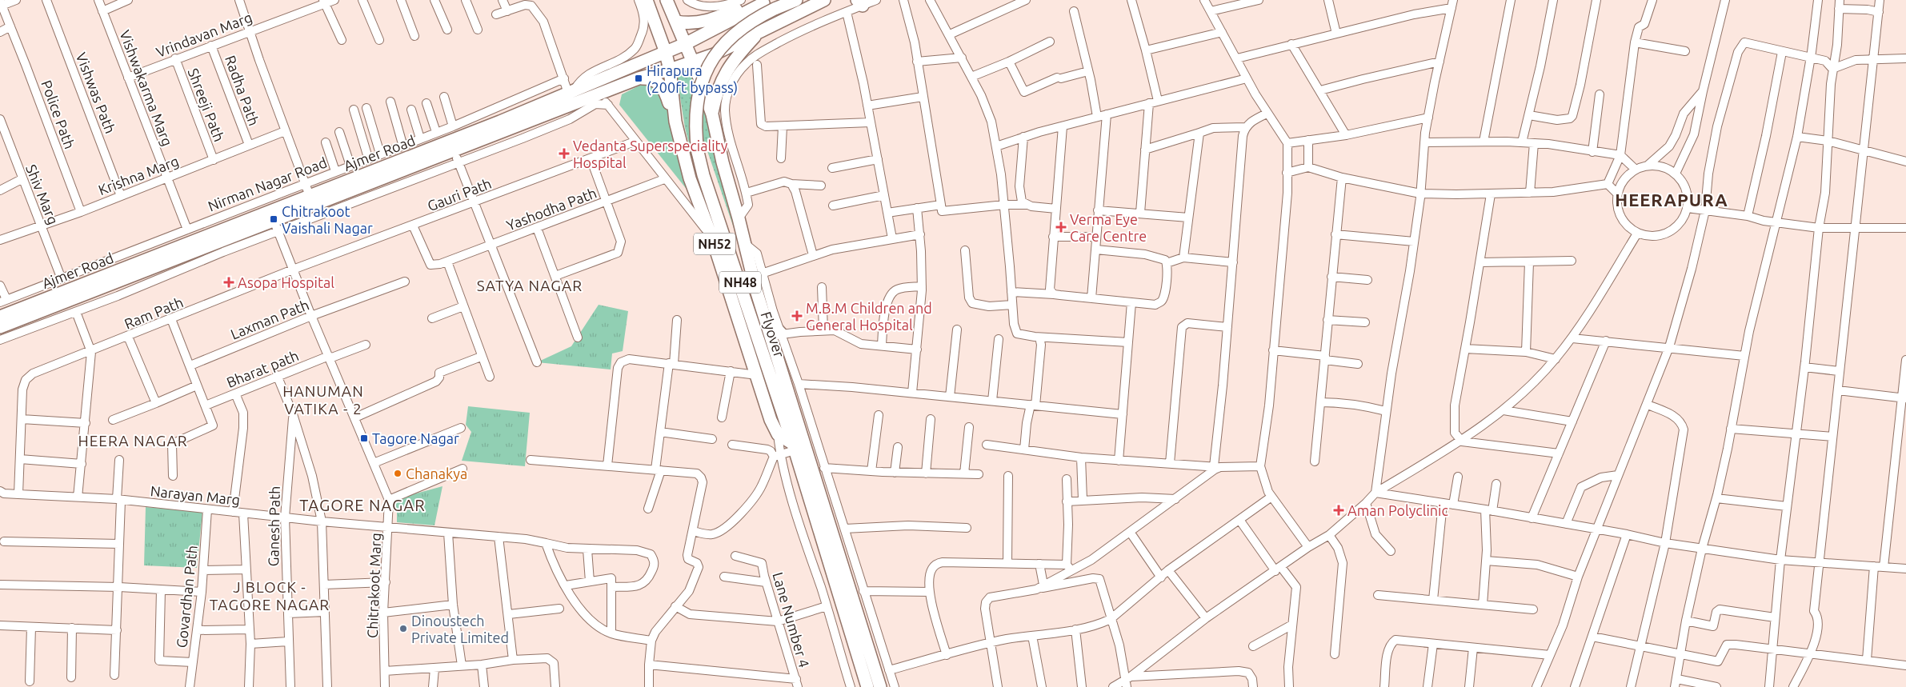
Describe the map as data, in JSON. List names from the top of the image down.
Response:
{
  "streets": {
    "highway": [
      "Ajmer Road",
      "NH52",
      "NH48",
      "Flyover"
    ],
    "street": [
      "Vrindavan Marg",
      "Vishwakarma Marg",
      "Radha Path",
      "Vishwas Path",
      "Shreeji Path",
      "Police Path",
      "Krishna Marg",
      "Nirman Nagar Road",
      "Shiv Marg",
      "Gauri Path",
      "Yashodha Path",
      "Ram Path",
      "Laxman Path",
      "Bharat path",
      "Narayan Marg",
      "Ganesh Path",
      "Chitrakoot Marg",
      "Govardhan Path",
      "Lane Number 4"
    ]
  },
  "crossings": [
    ["Vrindavan Marg", "Vishwakarma Marg"],
    ["Vrindavan Marg", "Radha Path"],
    ["Vrindavan Marg", "Shreeji Path"],
    ["Vishwakarma Marg", "Krishna Marg"],
    ["Vishwakarma Marg", "Nirman Nagar Road"],
    ["Radha Path", "Krishna Marg"],
    ["Vishwas Path", "Krishna Marg"],
    ["Shreeji Path", "Krishna Marg"],
    ["Police Path", "Krishna Marg"],
    ["Ajmer Road", "NH52"],
    ["Ajmer Road", "NH48"],
    ["Ajmer Road", "Chitrakoot Marg"],
    ["Krishna Marg", "Shiv Marg"],
    ["Nirman Nagar Road", "Shiv Marg"],
    ["Nirman Nagar Road", "Chitrakoot Marg"],
    ["Gauri Path", "Yashodha Path"],
    ["Gauri Path", "Ram Path"],
    ["Gauri Path", "Chitrakoot Marg"],
    ["NH48", "Flyover"],
    ["Ram Path", "Chitrakoot Marg"],
    ["Laxman Path", "Chitrakoot Marg"],
    ["Bharat path", "Chitrakoot Marg"],
    ["Narayan Marg", "Ganesh Path"],
    ["Narayan Marg", "Chitrakoot Marg"],
    ["Narayan Marg", "Govardhan Path"]
  ],
  "districts": [
    "HEERAPURA",
    "SATYA NAGAR",
    "HANUMAN VATIKA - 2",
    "HEERA NAGAR",
    "TAGORE NAGAR",
    "J BLOCK - TAGORE NAGAR"
  ],
  "places": {
    "transit": ["Hirapura (200ft bypass)", "Chitrakoot Vaishali Nagar", "Tagore Nagar"],
    "health": [
      "Vedanta Superspeciality Hospital",
      "Verma Eye Care Centre",
      "Asopa Hospital",
      "M.B.M Children and General Hospital",
      "Aman Polyclinic"
    ],
    "other": ["Chanakya", "Dinoustech Private Limited"]
  }
}
